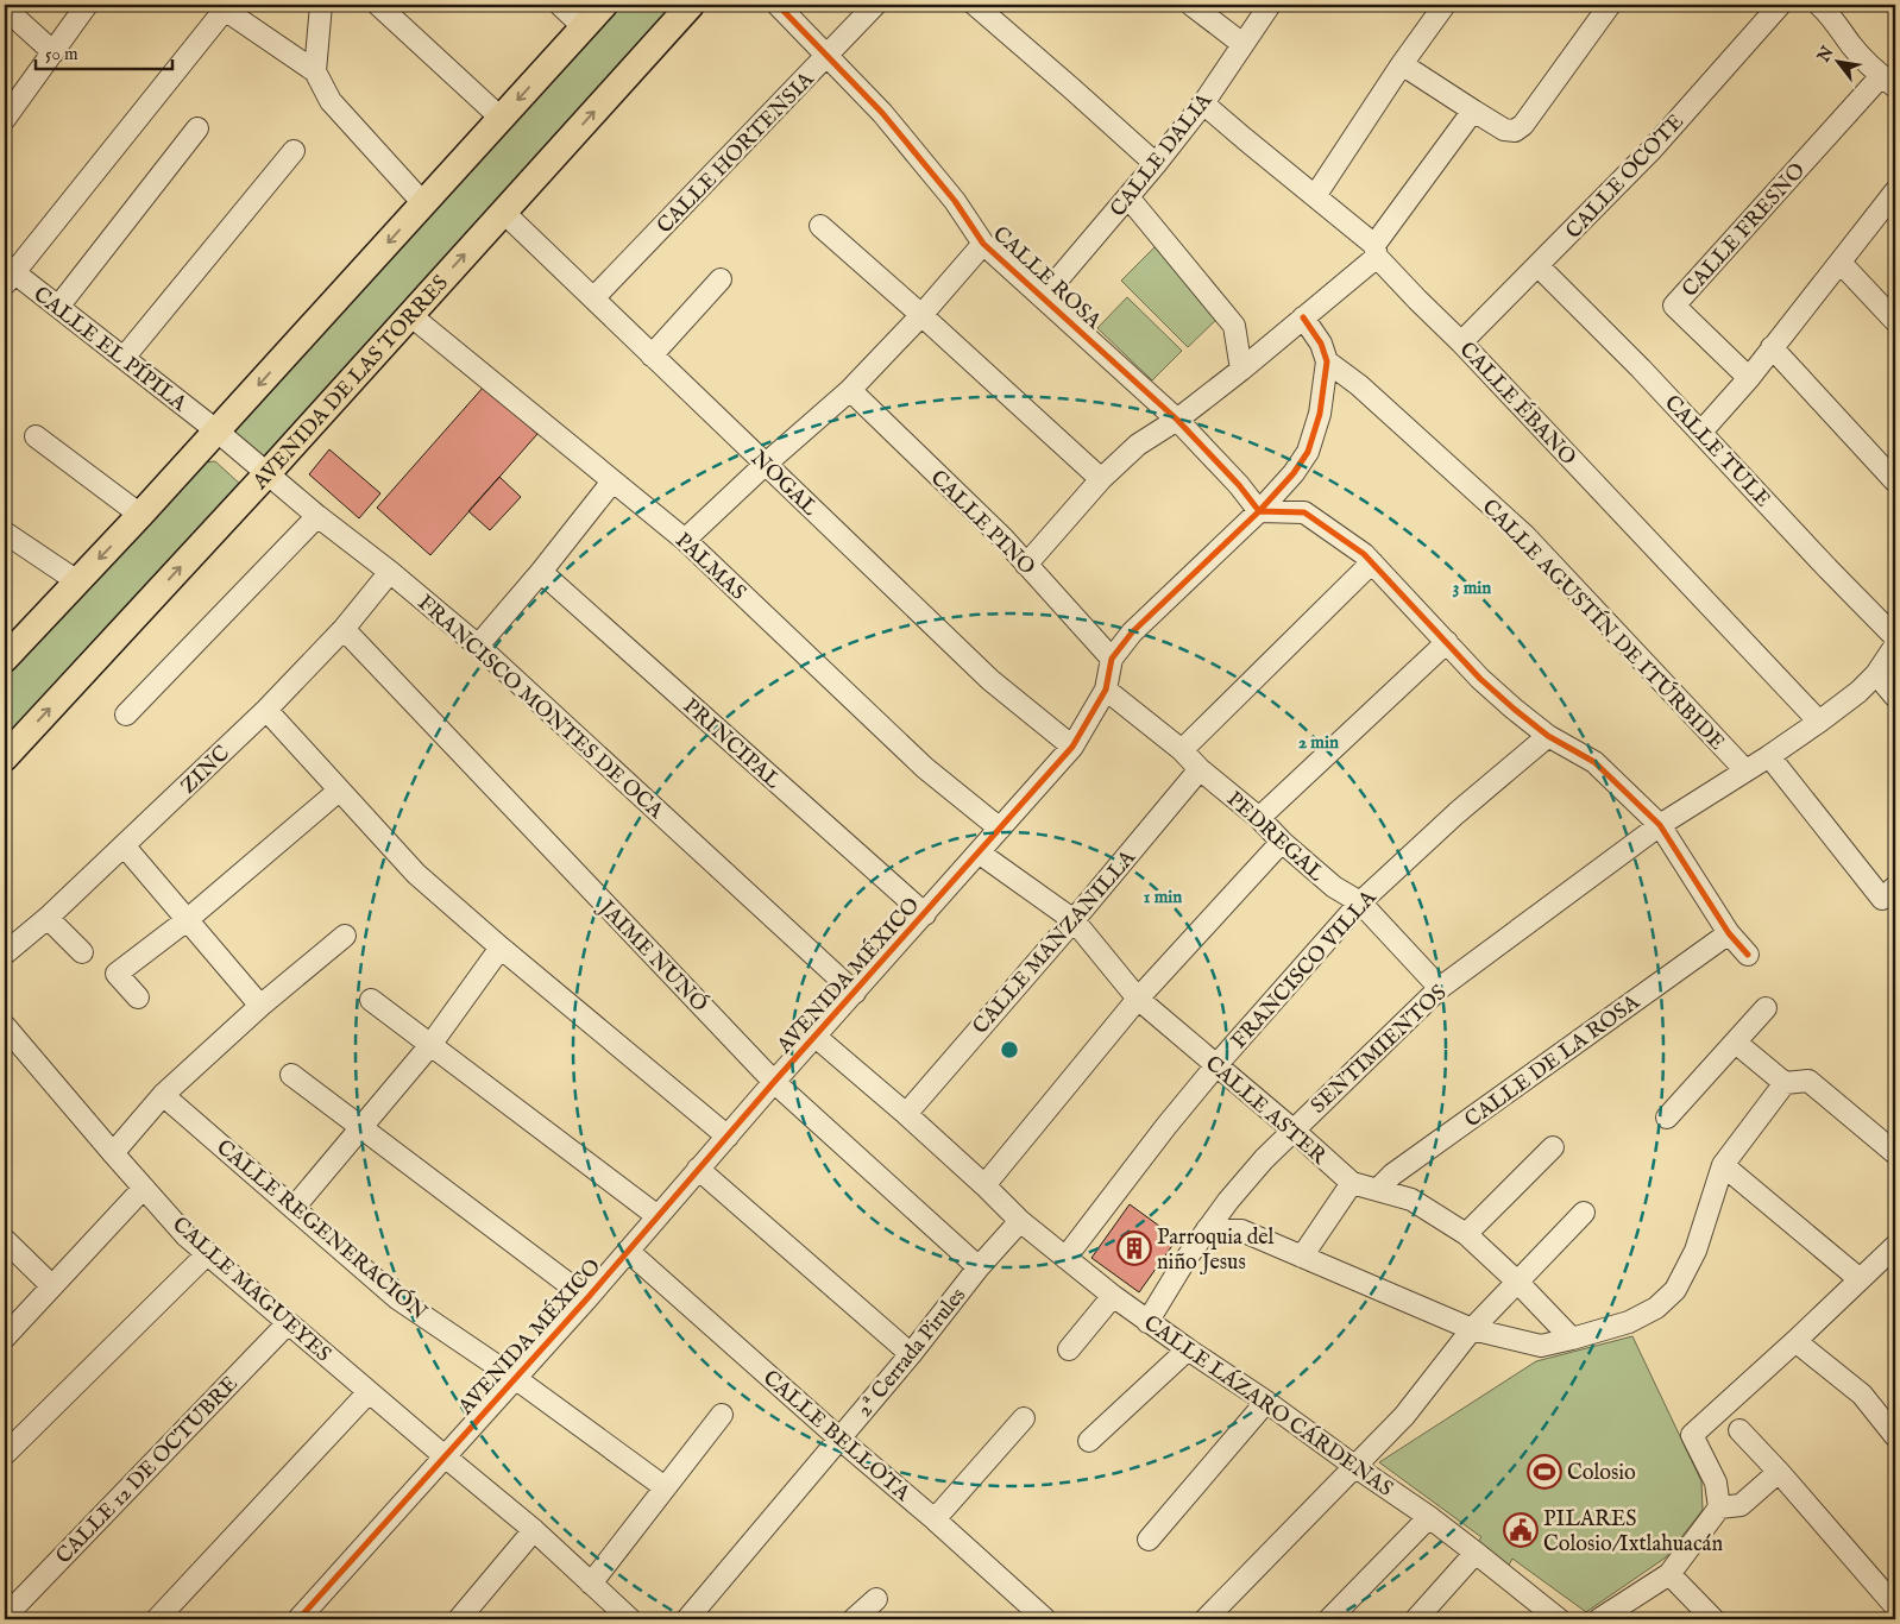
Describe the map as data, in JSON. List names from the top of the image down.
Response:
{
  "streets": {
    "main road": ["AVENIDA DE LAS TORRES"],
    "street": [
      "CALLE HORTENSIA",
      "CALLE DALIA",
      "CALLE OCOTE",
      "CALLE FRESNO",
      "CALLE ROSA",
      "CALLE EL PÍPILA",
      "CALLE ÉBANO",
      "CALLE TULE",
      "NOGAL",
      "CALLE PINO",
      "PALMAS",
      "CALLE AGUSTÍN DE ITÚRBIDE",
      "FRANCISCO MONTES DE OCA",
      "PRINCIPAL",
      "ZINC",
      "PEDREGAL",
      "CALLE MANZANILLA",
      "JAIME NUNÓ",
      "FRANCISCO VILLA",
      "AVENIDA MÉXICO",
      "SENTIMIENTOS",
      "CALLE DE LA ROSA",
      "CALLE ASTER",
      "CALLE REGENERACIÓN",
      "CALLE MAGUEYES",
      "2ª Cerrada Pirules",
      "CALLE LÁZARO CÁRDENAS",
      "CALLE BELLOTA",
      "CALLE 12 DE OCTUBRE"
    ]
  },
  "crossings": [
    ["CALLE HORTENSIA", "CALLE ROSA"],
    ["CALLE HORTENSIA", "NOGAL"],
    ["CALLE DALIA", "CALLE ROSA"],
    ["CALLE DALIA", "CALLE ÉBANO"],
    ["CALLE OCOTE", "CALLE ÉBANO"],
    ["CALLE OCOTE", "CALLE TULE"],
    ["CALLE ROSA", "AVENIDA MÉXICO"],
    ["CALLE EL PÍPILA", "FRANCISCO MONTES DE OCA"],
    ["AVENIDA DE LAS TORRES", "NOGAL"],
    ["AVENIDA DE LAS TORRES", "PALMAS"],
    ["AVENIDA DE LAS TORRES", "FRANCISCO MONTES DE OCA"],
    ["NOGAL", "AVENIDA MÉXICO"],
    ["CALLE PINO", "AVENIDA MÉXICO"],
    ["PALMAS", "AVENIDA MÉXICO"],
    ["CALLE AGUSTÍN DE ITÚRBIDE", "AVENIDA MÉXICO"],
    ["FRANCISCO MONTES DE OCA", "ZINC"],
    ["FRANCISCO MONTES DE OCA", "AVENIDA MÉXICO"],
    ["PRINCIPAL", "AVENIDA MÉXICO"],
    ["ZINC", "JAIME NUNÓ"],
    ["PEDREGAL", "CALLE MANZANILLA"],
    ["PEDREGAL", "FRANCISCO VILLA"],
    ["PEDREGAL", "AVENIDA MÉXICO"],
    ["PEDREGAL", "SENTIMIENTOS"],
    ["CALLE MANZANILLA", "CALLE ASTER"],
    ["CALLE MANZANILLA", "CALLE LÁZARO CÁRDENAS"],
    ["JAIME NUNÓ", "AVENIDA MÉXICO"],
    ["JAIME NUNÓ", "2ª Cerrada Pirules"],
    ["FRANCISCO VILLA", "CALLE ASTER"],
    ["FRANCISCO VILLA", "CALLE LÁZARO CÁRDENAS"],
    ["AVENIDA MÉXICO", "CALLE ASTER"],
    ["AVENIDA MÉXICO", "CALLE REGENERACIÓN"],
    ["AVENIDA MÉXICO", "CALLE MAGUEYES"],
    ["AVENIDA MÉXICO", "CALLE LÁZARO CÁRDENAS"],
    ["AVENIDA MÉXICO", "CALLE BELLOTA"],
    ["SENTIMIENTOS", "CALLE ASTER"],
    ["SENTIMIENTOS", "CALLE LÁZARO CÁRDENAS"],
    ["CALLE DE LA ROSA", "CALLE ASTER"],
    ["CALLE MAGUEYES", "CALLE 12 DE OCTUBRE"],
    ["2ª Cerrada Pirules", "CALLE LÁZARO CÁRDENAS"],
    ["2ª Cerrada Pirules", "CALLE BELLOTA"]
  ],
  "places": {
    "building": ["Parroquia del niño Jesus"],
    "sports": ["Colosio"],
    "public building": ["PILARES Colosio/Ixtlahuacán"]
  },
  "scale_bar": "50 m",
  "north": "top left",
  "rings": ["3 min", "2 min", "1 min"]
}
